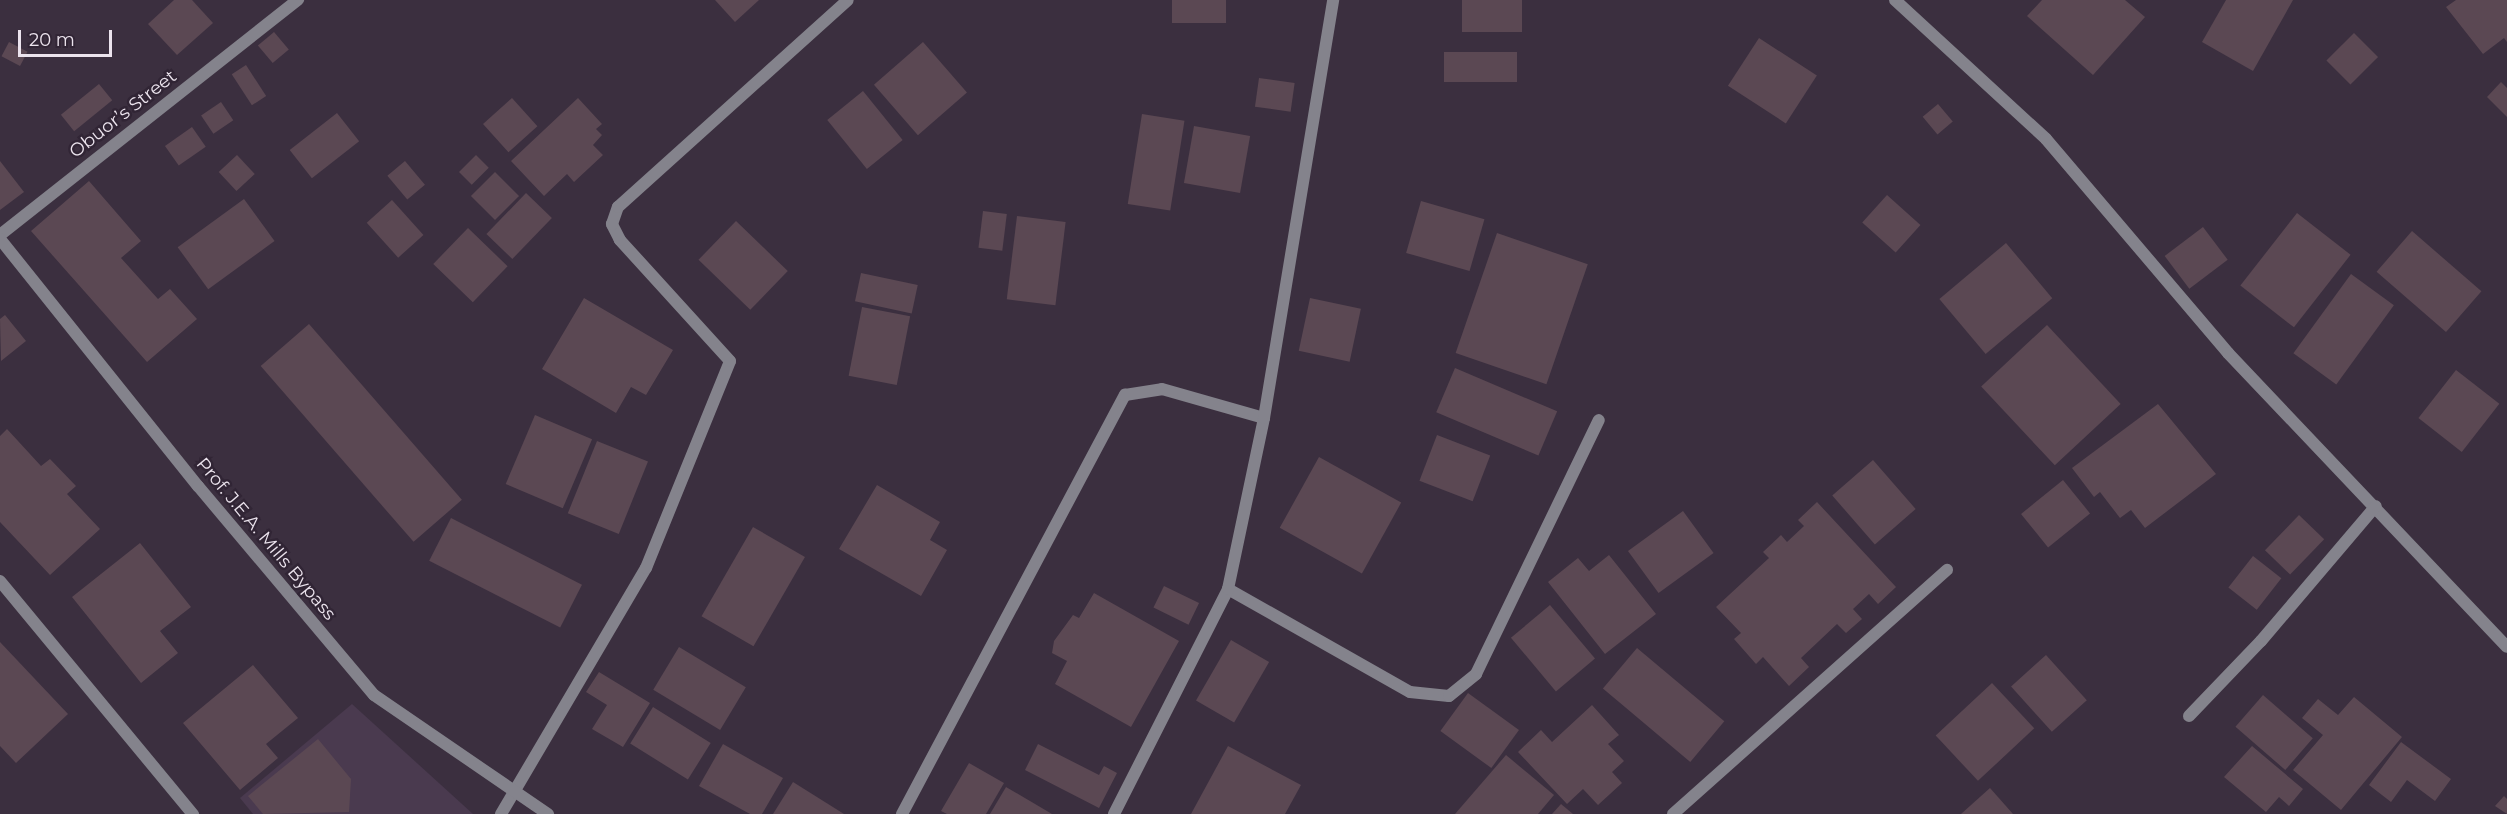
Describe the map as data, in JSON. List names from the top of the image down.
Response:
{
  "streets": {
    "street": ["Obuor’s Street", "Prof. J.E.A. Mills Bypass"]
  },
  "crossings": [
    ["Obuor’s Street", "Prof. J.E.A. Mills Bypass"]
  ],
  "scale_bar": "20 m"
}
